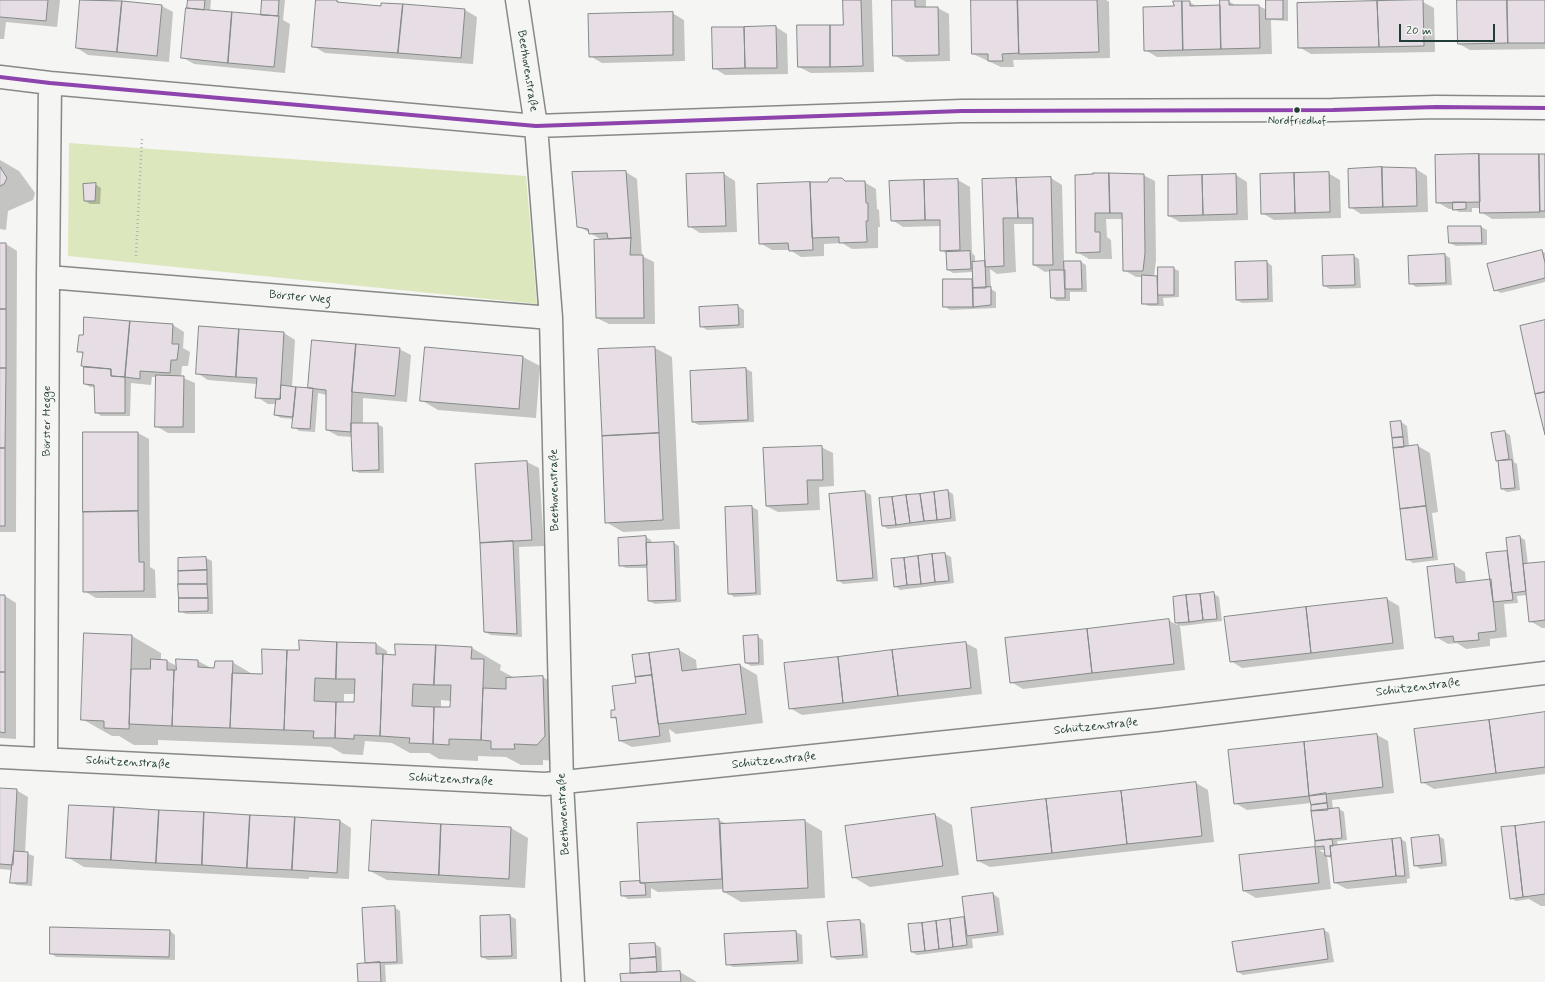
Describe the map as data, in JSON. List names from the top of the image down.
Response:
{
  "streets": {
    "street": [
      "Beethovenstraße",
      "Börster Weg",
      "Börster Hegge",
      "Schützenstraße"
    ]
  },
  "crossings": [
    ["Beethovenstraße", "Börster Weg"],
    ["Beethovenstraße", "Schützenstraße"],
    ["Börster Weg", "Börster Hegge"],
    ["Börster Hegge", "Schützenstraße"]
  ],
  "places": ["Nordfriedhof"],
  "scale_bar": "20 m"
}
